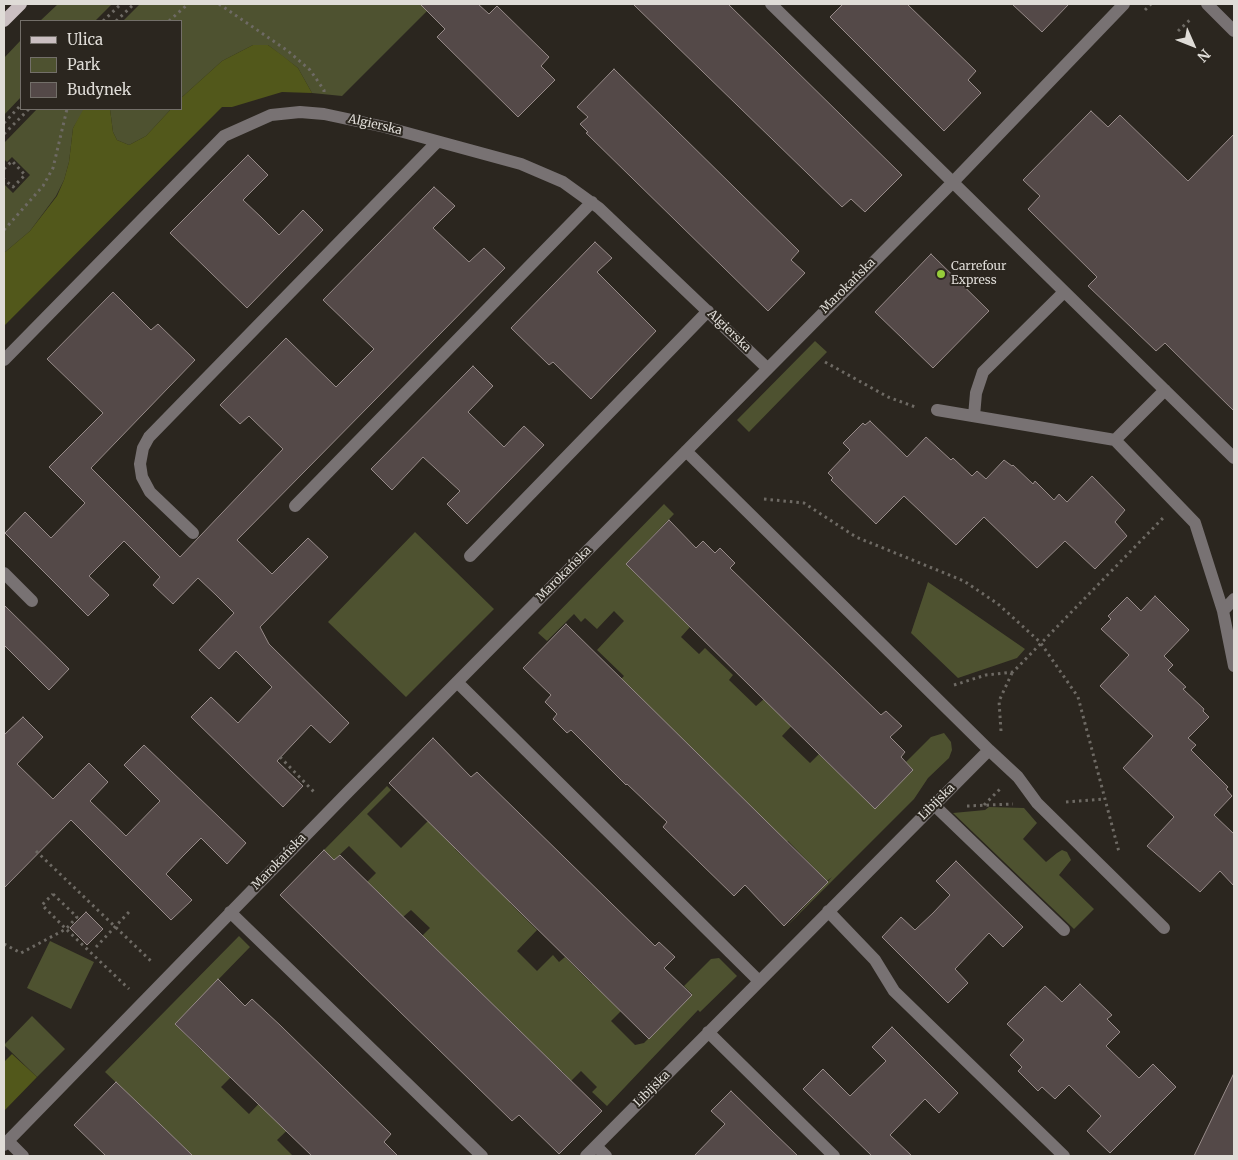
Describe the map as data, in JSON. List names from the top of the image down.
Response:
{
  "streets": {
    "street": ["Algierska", "Marokańska", "Libijska"]
  },
  "crossings": [
    ["Algierska", "Marokańska"]
  ],
  "places": ["Carrefour Express"],
  "legend": ["Ulica", "Park", "Budynek"],
  "north": "bottom right"
}
